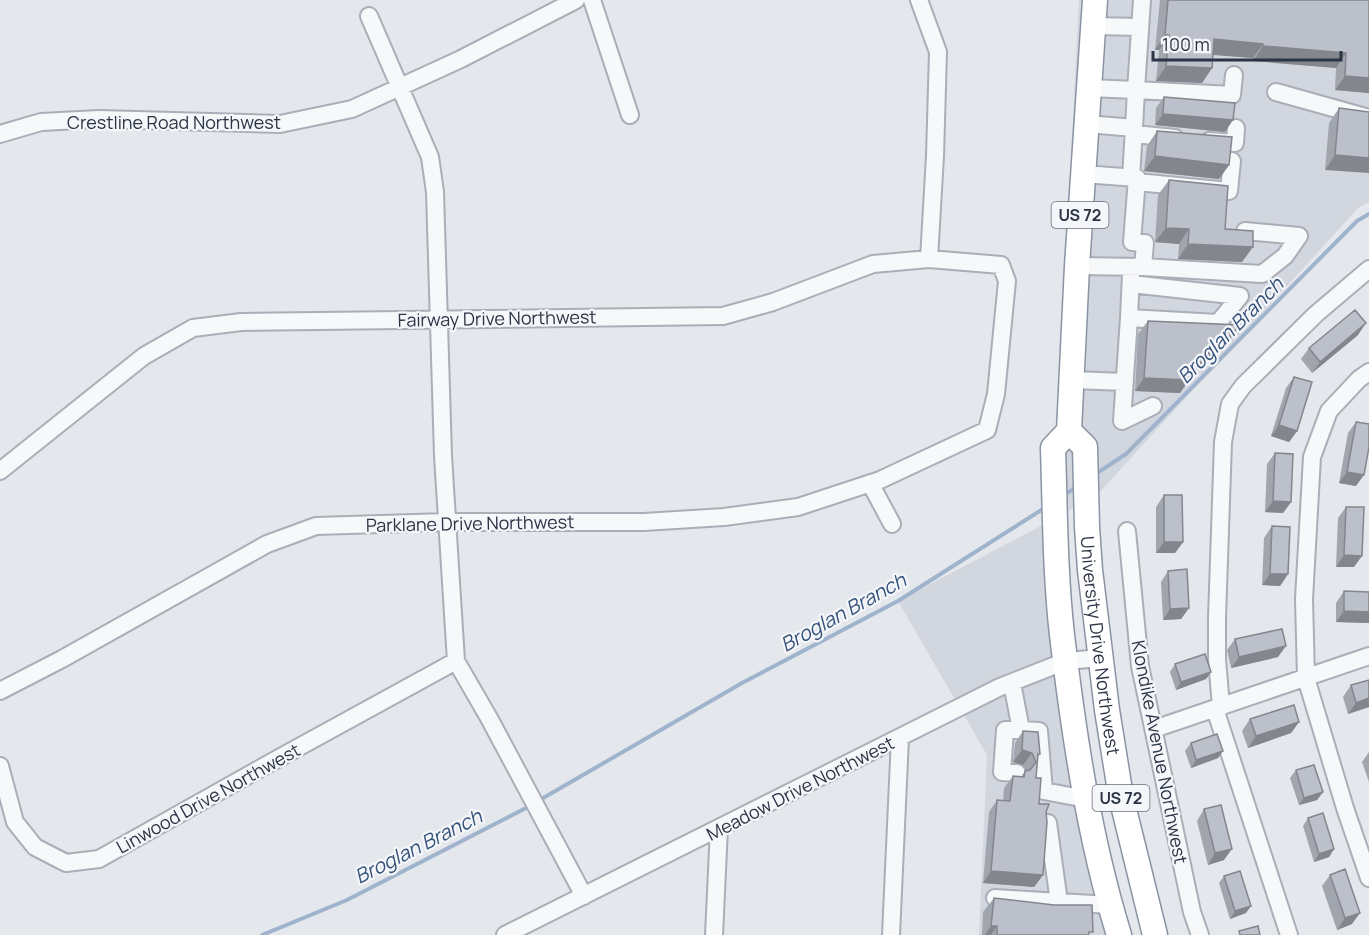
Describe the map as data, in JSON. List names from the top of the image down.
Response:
{
  "streets": {
    "highway": ["US 72", "University Drive Northwest"],
    "street": [
      "Crestline Road Northwest",
      "Fairway Drive Northwest",
      "Parklane Drive Northwest",
      "Klondike Avenue Northwest",
      "Meadow Drive Northwest",
      "Linwood Drive Northwest"
    ]
  },
  "crossings": [
    ["US 72", "University Drive Northwest"],
    ["Fairway Drive Northwest", "Parklane Drive Northwest"],
    ["University Drive Northwest", "Meadow Drive Northwest"]
  ],
  "water": ["Broglan Branch"],
  "scale_bar": "100 m"
}
